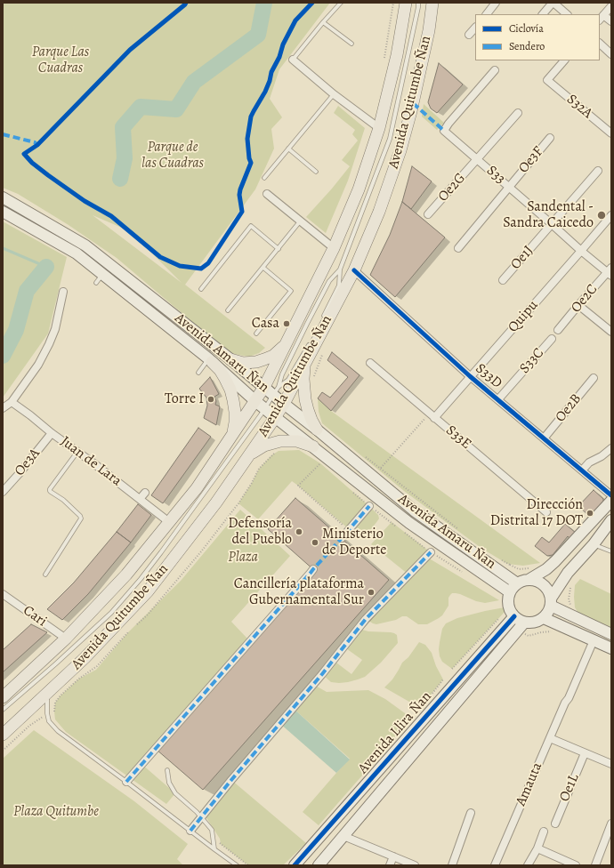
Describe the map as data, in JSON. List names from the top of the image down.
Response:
{
  "streets": {
    "main road": ["Avenida Quitumbe Ñan", "Avenida Amaru Ñan", "Avenida Llira Ñan"],
    "street": [
      "S32A",
      "Oe3F",
      "S33",
      "Oe2G",
      "Oe1J",
      "Oe2C",
      "Quipu",
      "S33C",
      "S33D",
      "Oe2B",
      "S33E",
      "Juan de Lara",
      "Oe3A",
      "Cari",
      "Amauta",
      "Oe1L"
    ]
  },
  "crossings": [
    ["Avenida Quitumbe Ñan", "Avenida Amaru Ñan"],
    ["Avenida Quitumbe Ñan", "S33D"],
    ["Avenida Quitumbe Ñan", "Juan de Lara"],
    ["Avenida Quitumbe Ñan", "Cari"],
    ["Oe3F", "S33"],
    ["S33", "Oe2G"],
    ["S33", "Oe1J"],
    ["S33", "Oe2C"],
    ["S33", "Quipu"],
    ["Quipu", "S33D"],
    ["Quipu", "S33E"],
    ["Avenida Amaru Ñan", "Avenida Llira Ñan"],
    ["S33C", "S33D"],
    ["S33D", "Oe2B"],
    ["Juan de Lara", "Oe3A"]
  ],
  "parks": [
    "Parque Las Cuadras",
    "Parque de las Cuadras",
    "Plaza",
    "Plaza Quitumbe"
  ],
  "places": [
    "Sandental - Sandra Caicedo",
    "Casa",
    "Torre I",
    "Dirección Distrital 17 DOT",
    "Defensoría del Pueblo",
    "Ministerio de Deporte",
    "Cancillería plataforma Gubernamental Sur"
  ],
  "legend": ["Ciclovía", "Sendero"]
}
